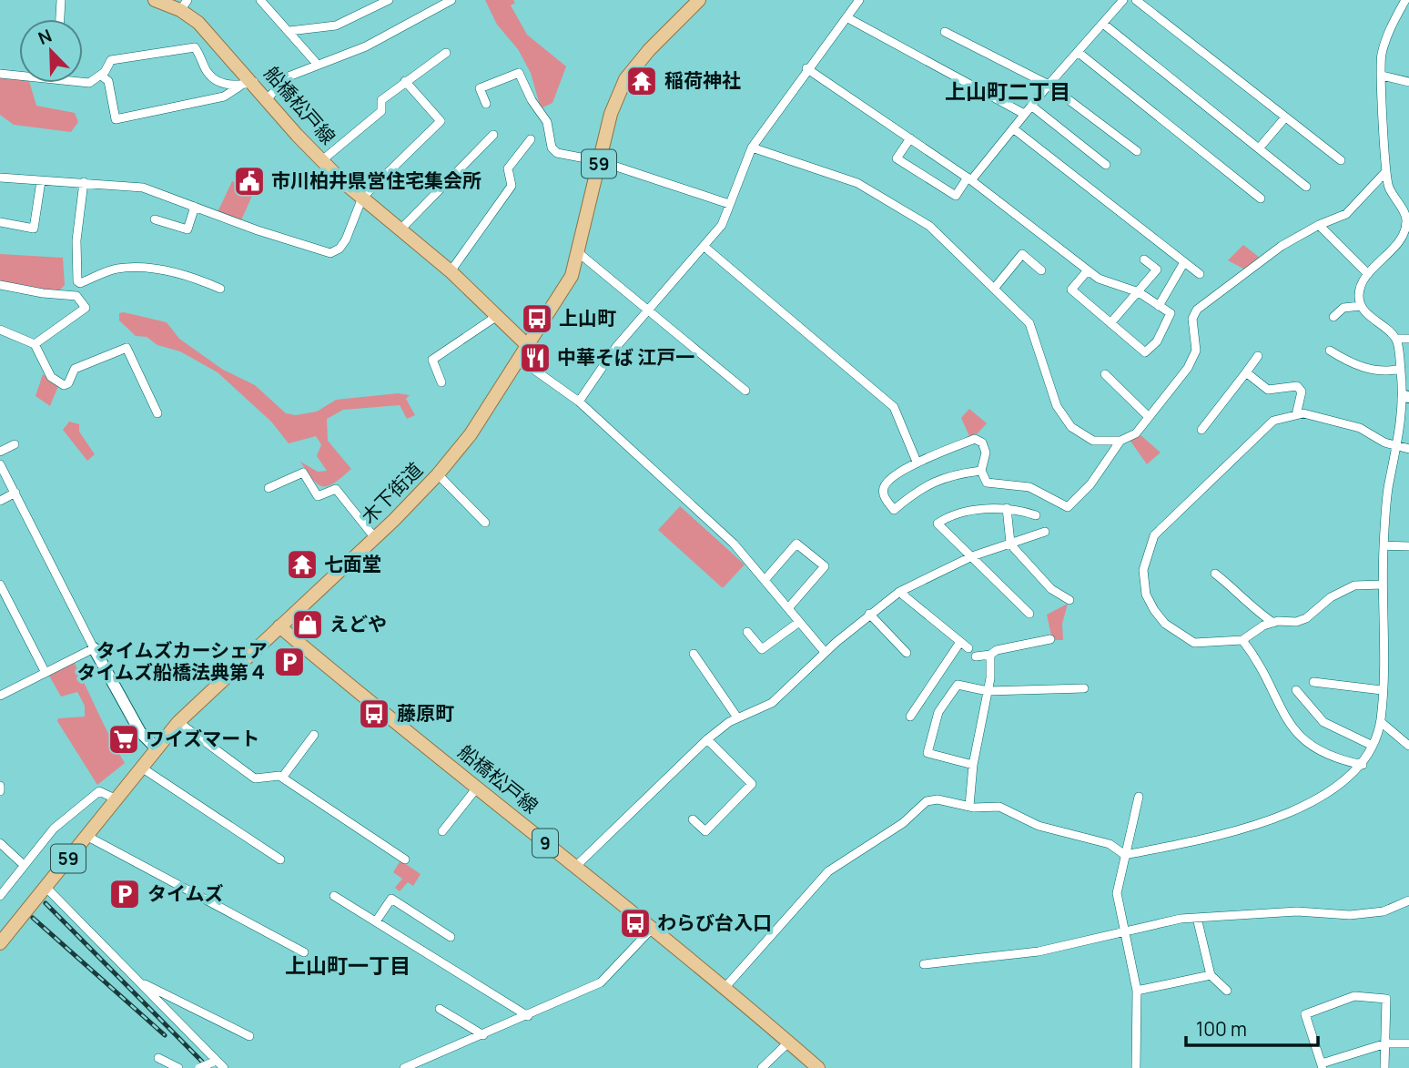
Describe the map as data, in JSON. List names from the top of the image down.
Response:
{
  "streets": {
    "main road": [
      "船橋松戸線",
      "59",
      "木下街道",
      "9"
    ]
  },
  "crossings": [
    ["船橋松戸線", "木下街道"]
  ],
  "districts": ["上山町二丁目", "上山町一丁目"],
  "places": {
    "temple": ["稲荷神社", "七面堂"],
    "public building": ["市川柏井県営住宅集会所"],
    "bus stop": ["上山町", "藤原町", "わらび台入口"],
    "restaurant": ["中華そば 江戸一"],
    "shop": ["えどや"],
    "parking": ["タイムズカーシェア タイムズ船橋法典第４", "タイムズ"],
    "supermarket": ["ワイズマート"]
  },
  "scale_bar": "100 m",
  "north": "top left"
}
